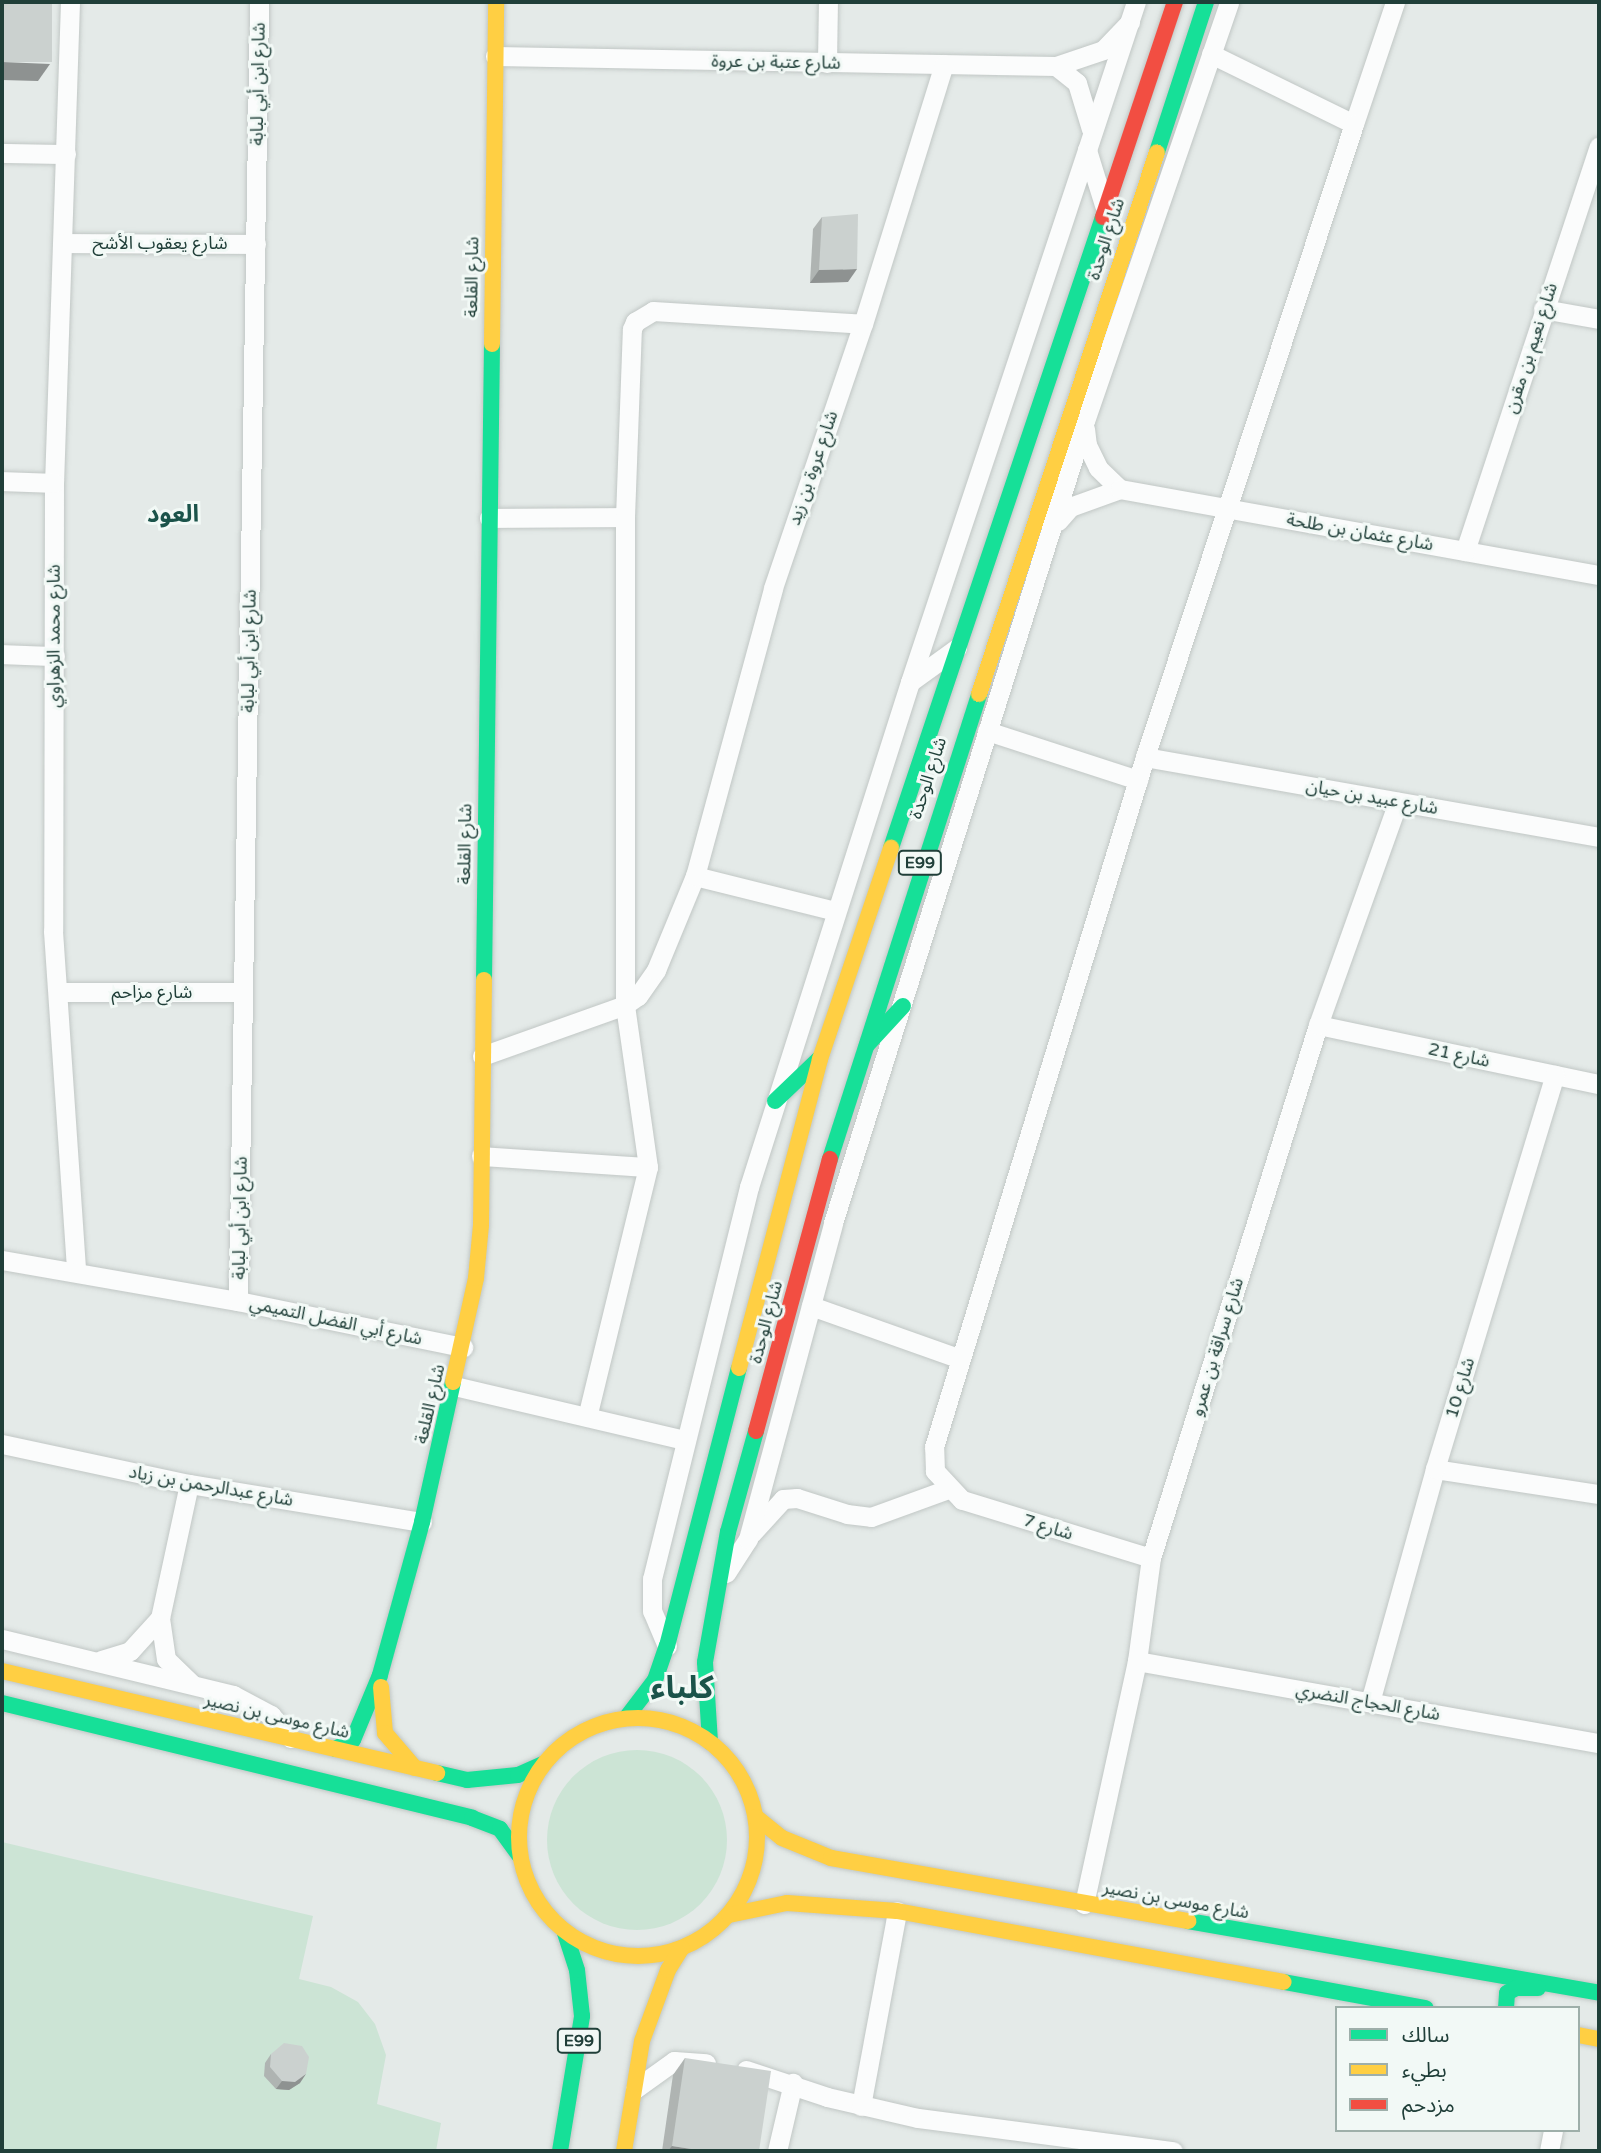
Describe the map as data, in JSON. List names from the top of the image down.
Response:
{
  "streets": {
    "main road": [
      "شارع الوحدة",
      "شارع القلعة",
      "E99",
      "شارع موسى بن نصير"
    ],
    "street": [
      "شارع عتبة بن عروة",
      "شارع ابن أبي لبابة",
      "شارع يعقوب الأشح",
      "شارع نعيم بن مقرن",
      "شارع عروة بن زيد",
      "شارع عثمان بن طلحة",
      "شارع محمد الزهراوي",
      "شارع عبيد بن حيان",
      "شارع مزاحم",
      "شارع 21",
      "شارع أبي الفضل التميمي",
      "شارع سراقة بن عمرو",
      "شارع 10",
      "شارع عبدالرحمن بن زياد",
      "شارع 7",
      "شارع الحجاج النضري"
    ]
  },
  "crossings": [
    ["شارع عتبة بن عروة", "شارع القلعة"],
    ["شارع عتبة بن عروة", "شارع عروة بن زيد"],
    ["شارع ابن أبي لبابة", "شارع يعقوب الأشح"],
    ["شارع ابن أبي لبابة", "شارع مزاحم"],
    ["شارع ابن أبي لبابة", "شارع أبي الفضل التميمي"],
    ["شارع الوحدة", "E99"],
    ["شارع الوحدة", "شارع موسى بن نصير"],
    ["شارع يعقوب الأشح", "شارع محمد الزهراوي"],
    ["شارع القلعة", "شارع أبي الفضل التميمي"],
    ["شارع القلعة", "شارع عبدالرحمن بن زياد"],
    ["شارع القلعة", "شارع موسى بن نصير"],
    ["شارع نعيم بن مقرن", "شارع عثمان بن طلحة"],
    ["شارع محمد الزهراوي", "شارع مزاحم"],
    ["شارع محمد الزهراوي", "شارع أبي الفضل التميمي"],
    ["شارع عبيد بن حيان", "شارع سراقة بن عمرو"],
    ["E99", "شارع موسى بن نصير"],
    ["شارع 21", "شارع سراقة بن عمرو"],
    ["شارع 21", "شارع 10"],
    ["شارع سراقة بن عمرو", "شارع 7"],
    ["شارع سراقة بن عمرو", "شارع الحجاج النضري"],
    ["شارع سراقة بن عمرو", "شارع موسى بن نصير"],
    ["شارع 10", "شارع الحجاج النضري"]
  ],
  "districts": ["العود", "كلباء"],
  "legend": ["سالك", "بطيء", "مزدحم"]
}
